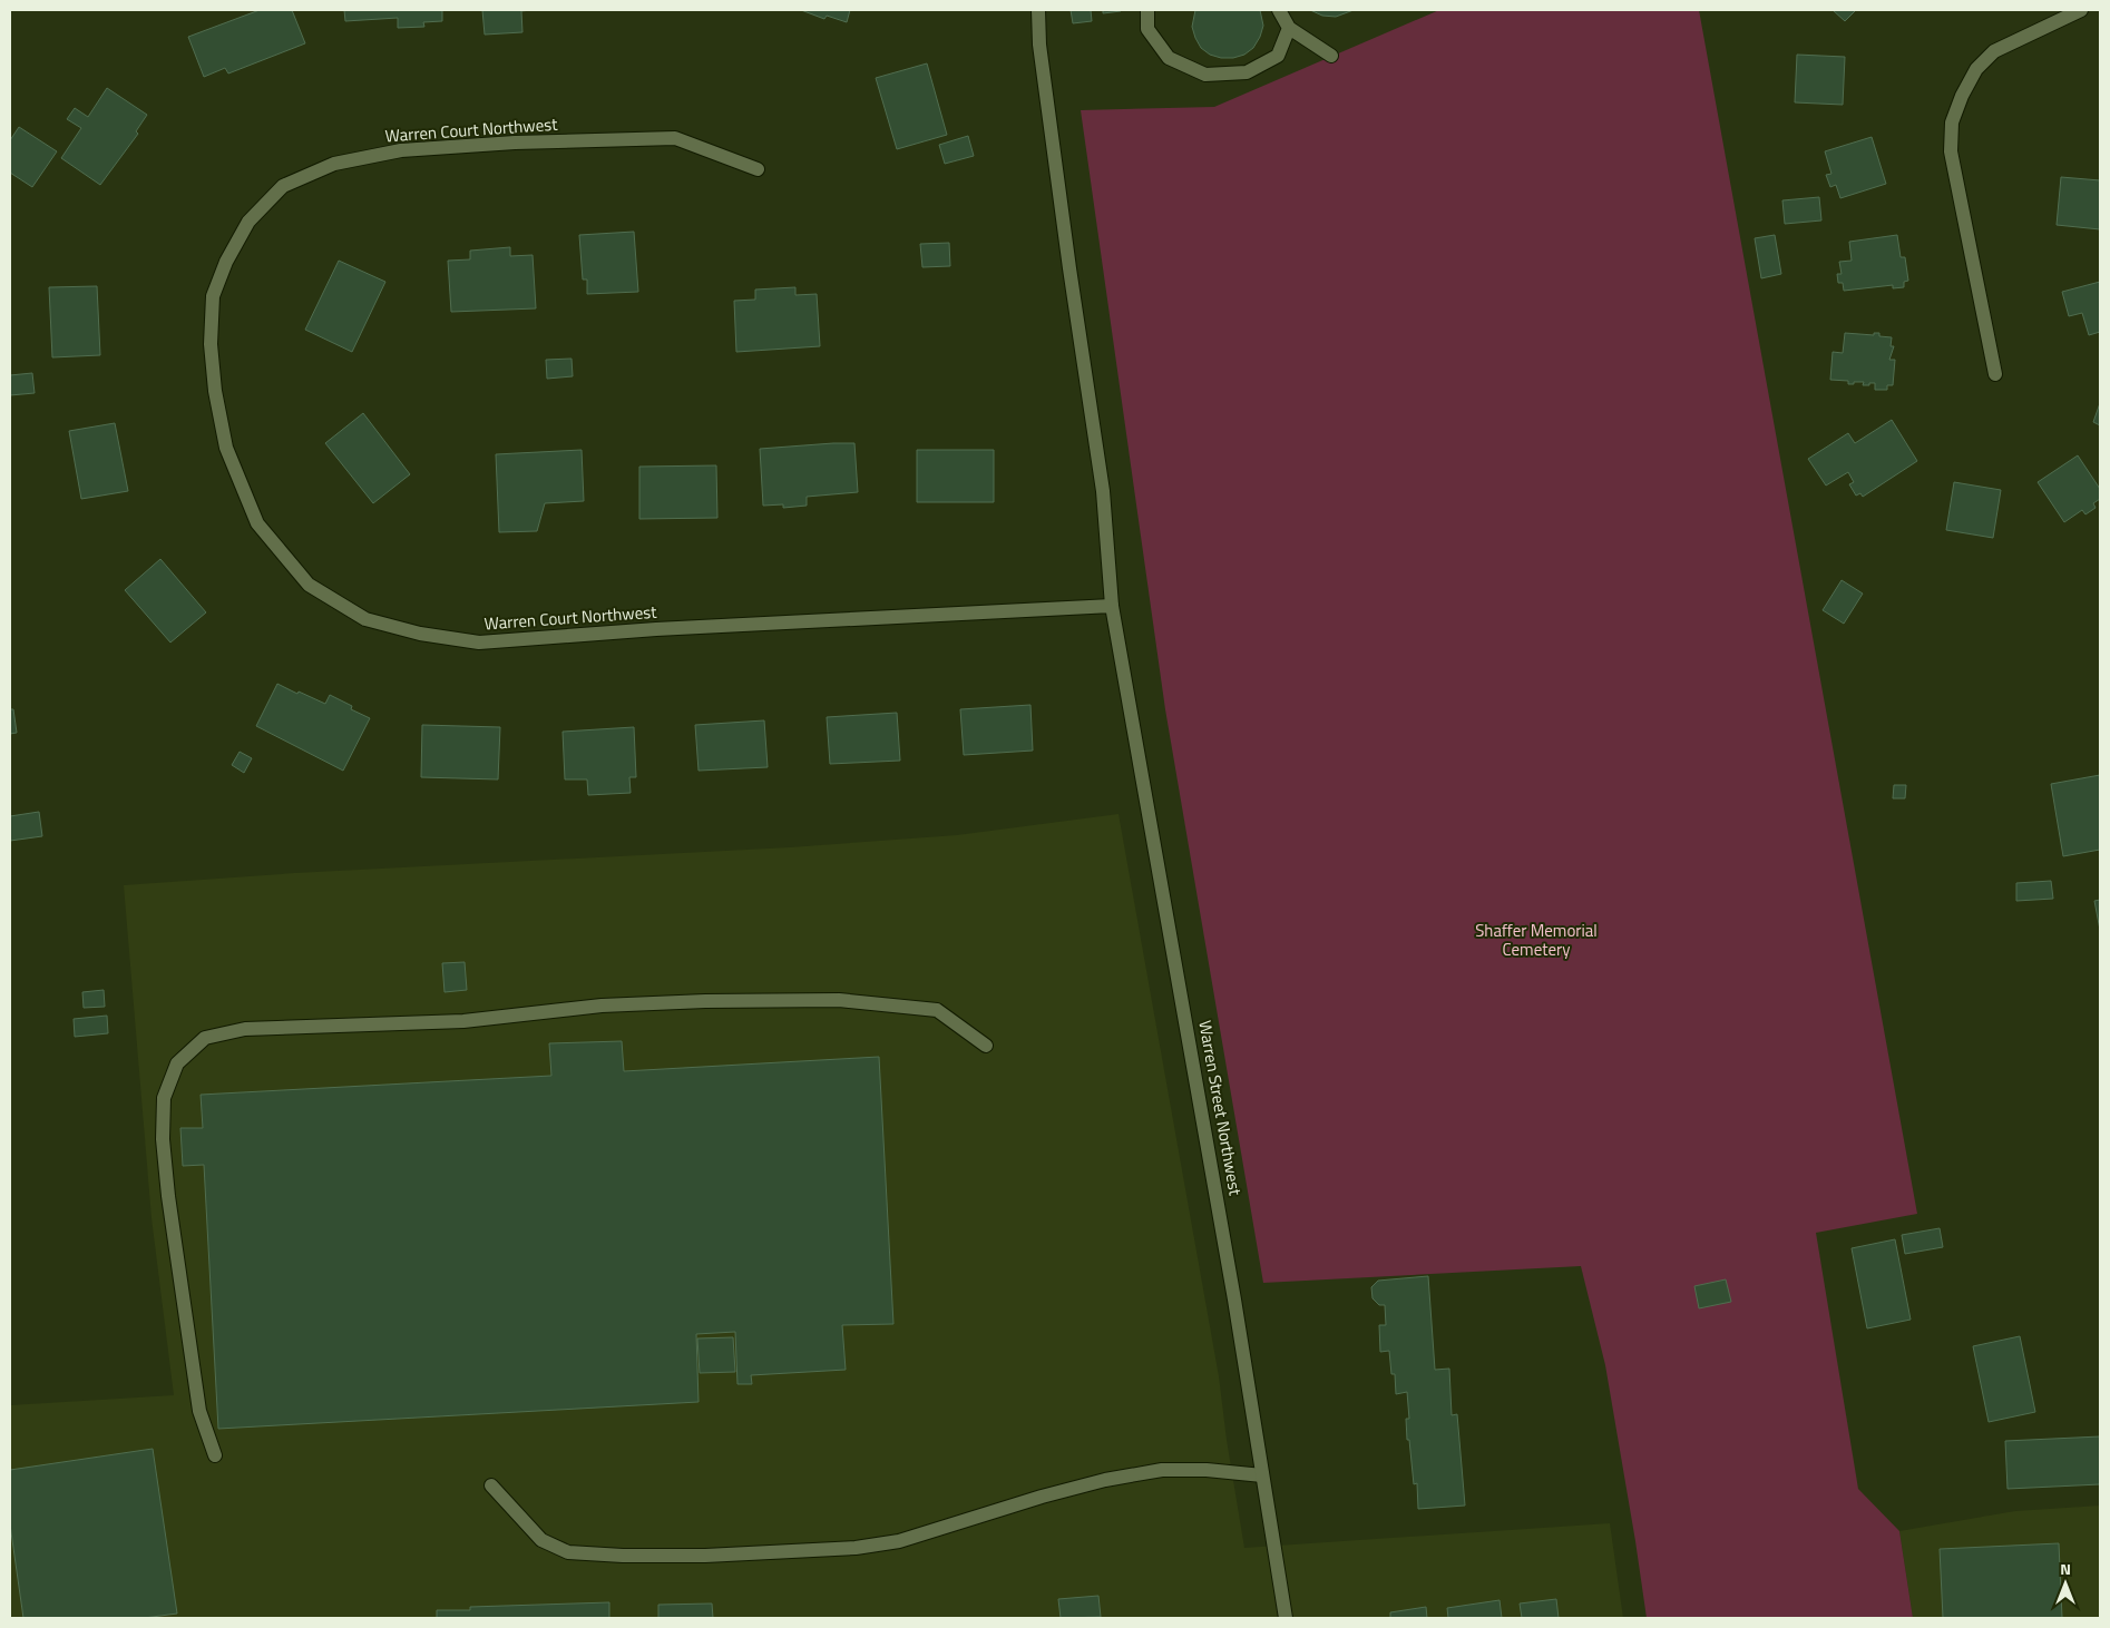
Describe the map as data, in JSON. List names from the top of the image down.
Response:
{
  "streets": {
    "street": ["Warren Court Northwest", "Warren Street Northwest"]
  },
  "crossings": [
    ["Warren Court Northwest", "Warren Street Northwest"]
  ],
  "parks": ["Shaffer Memorial Cemetery"],
  "north": "top"
}
